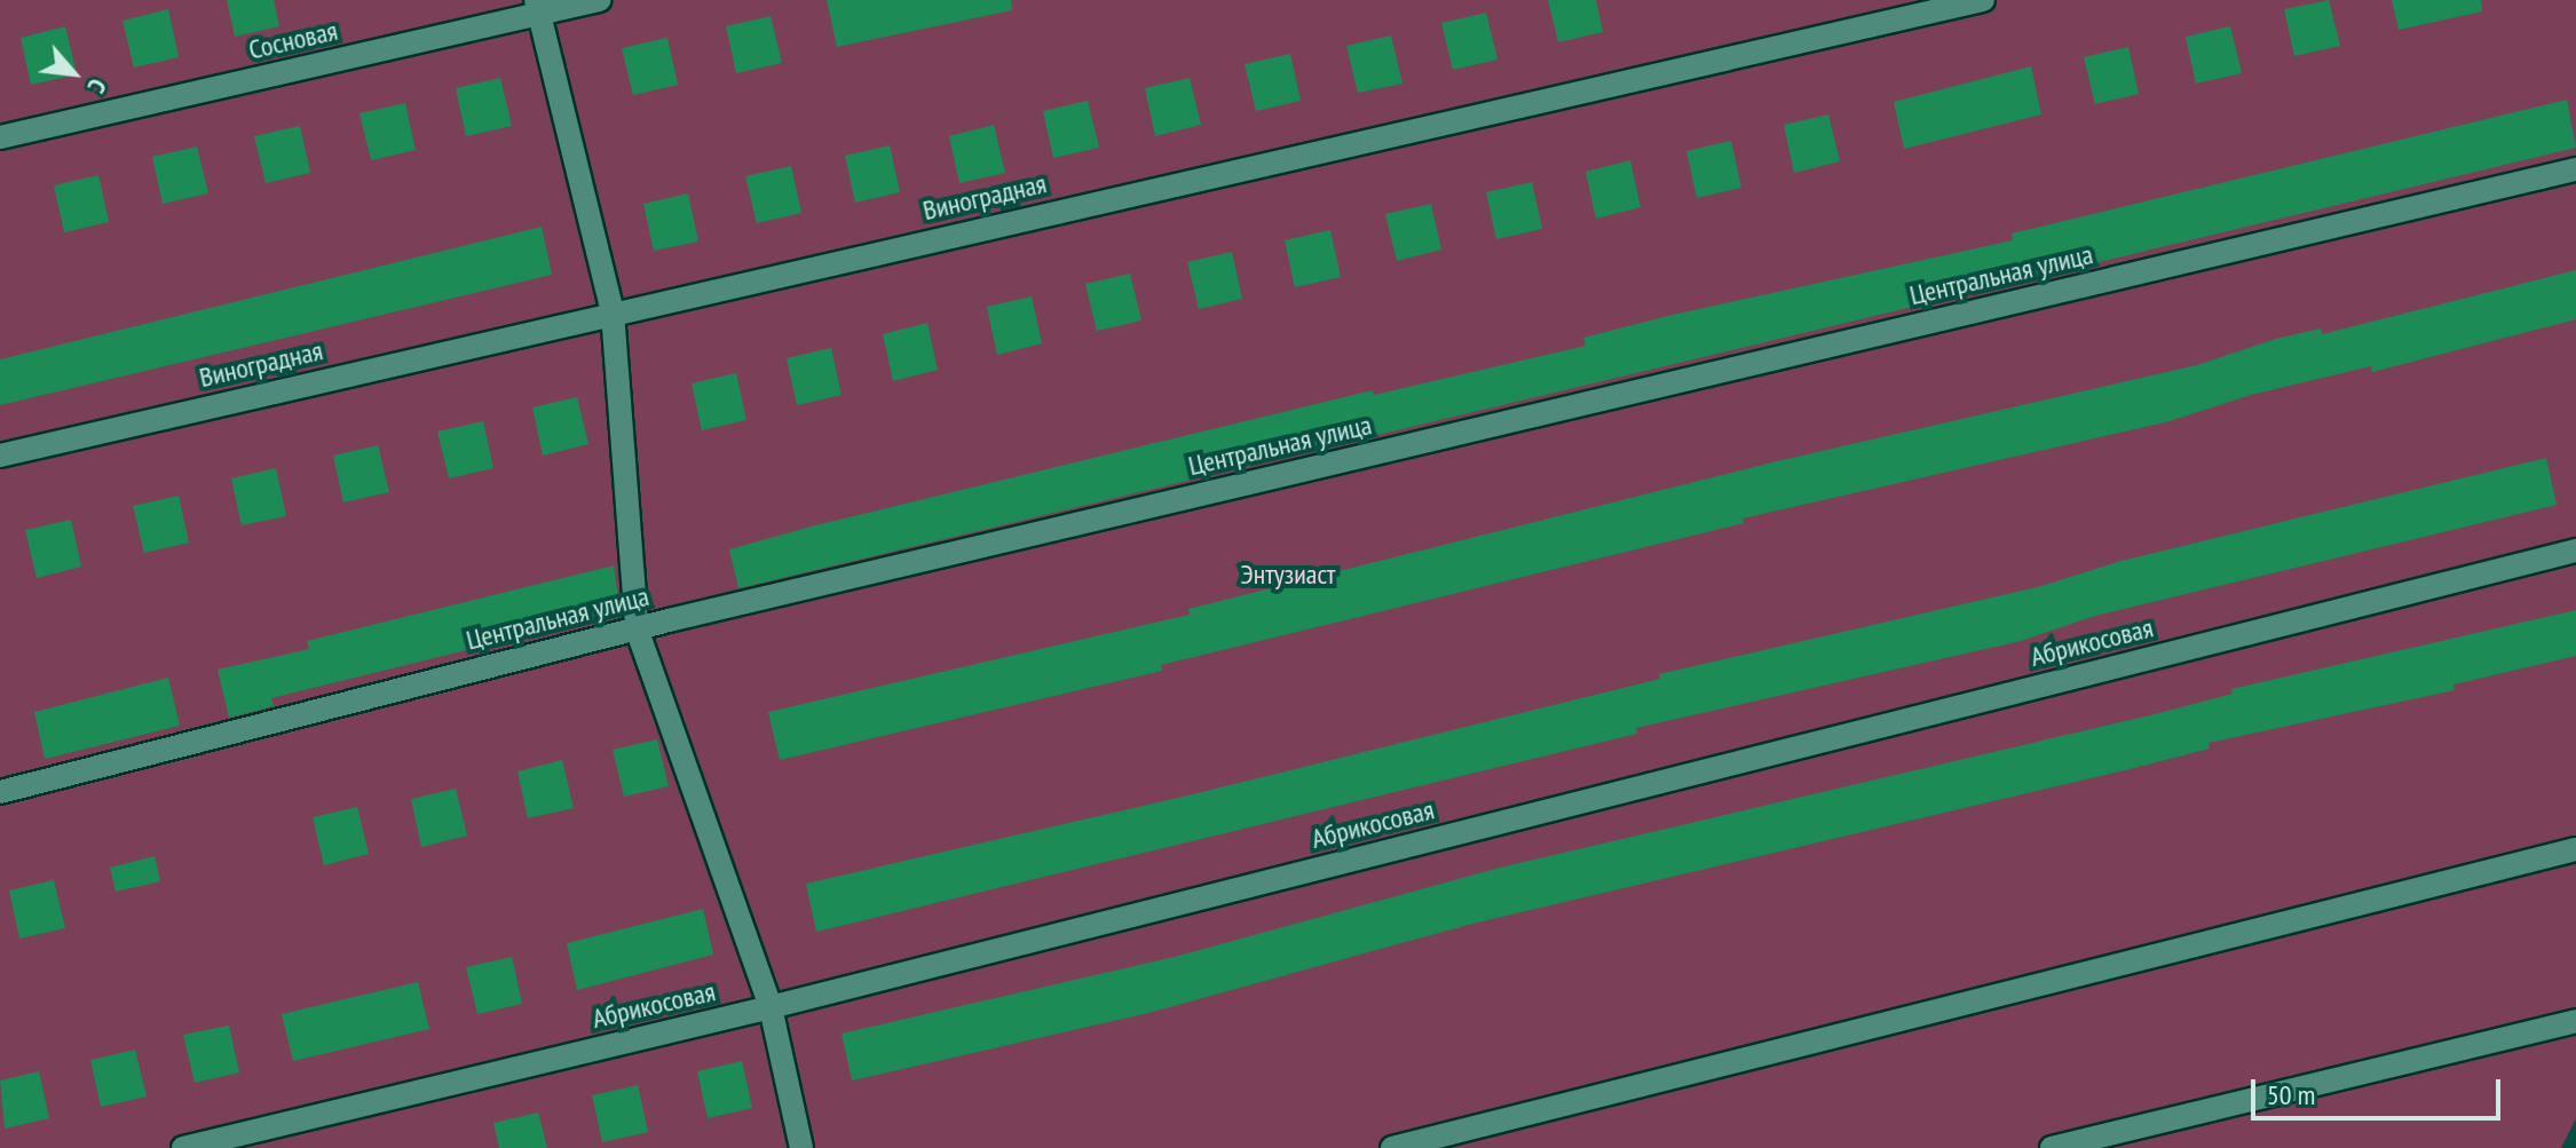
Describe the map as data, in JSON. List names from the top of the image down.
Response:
{
  "streets": {
    "street": [
      "Сосновая",
      "Виноградная",
      "Центральная улица",
      "Абрикосовая"
    ]
  },
  "parks": ["Энтузиаст"],
  "scale_bar": "50 m",
  "north": "bottom right"
}
